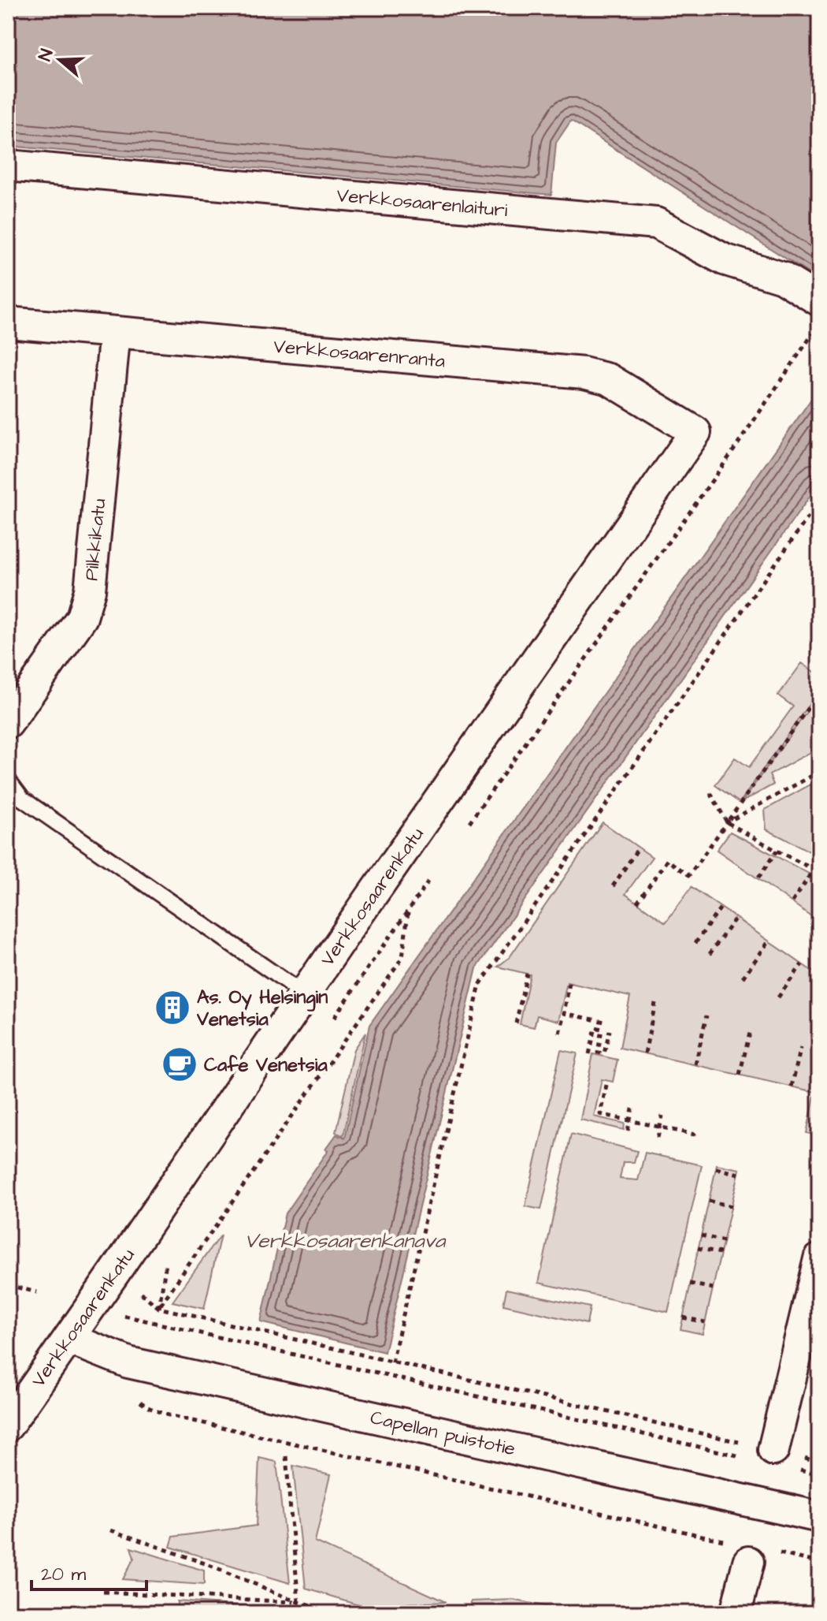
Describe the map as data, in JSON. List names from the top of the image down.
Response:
{
  "streets": {
    "street": [
      "Verkkosaarenlaituri",
      "Verkkosaarenranta",
      "Pilkkikatu",
      "Verkkosaarenkatu",
      "Capellan puistotie"
    ]
  },
  "crossings": [
    ["Verkkosaarenranta", "Pilkkikatu"],
    ["Verkkosaarenranta", "Verkkosaarenkatu"],
    ["Verkkosaarenkatu", "Capellan puistotie"]
  ],
  "water": ["Verkkosaarenkanava"],
  "places": {
    "building": ["As. Oy Helsingin Venetsia"],
    "cafe": ["Cafe Venetsia"]
  },
  "scale_bar": "20 m",
  "north": "left"
}
